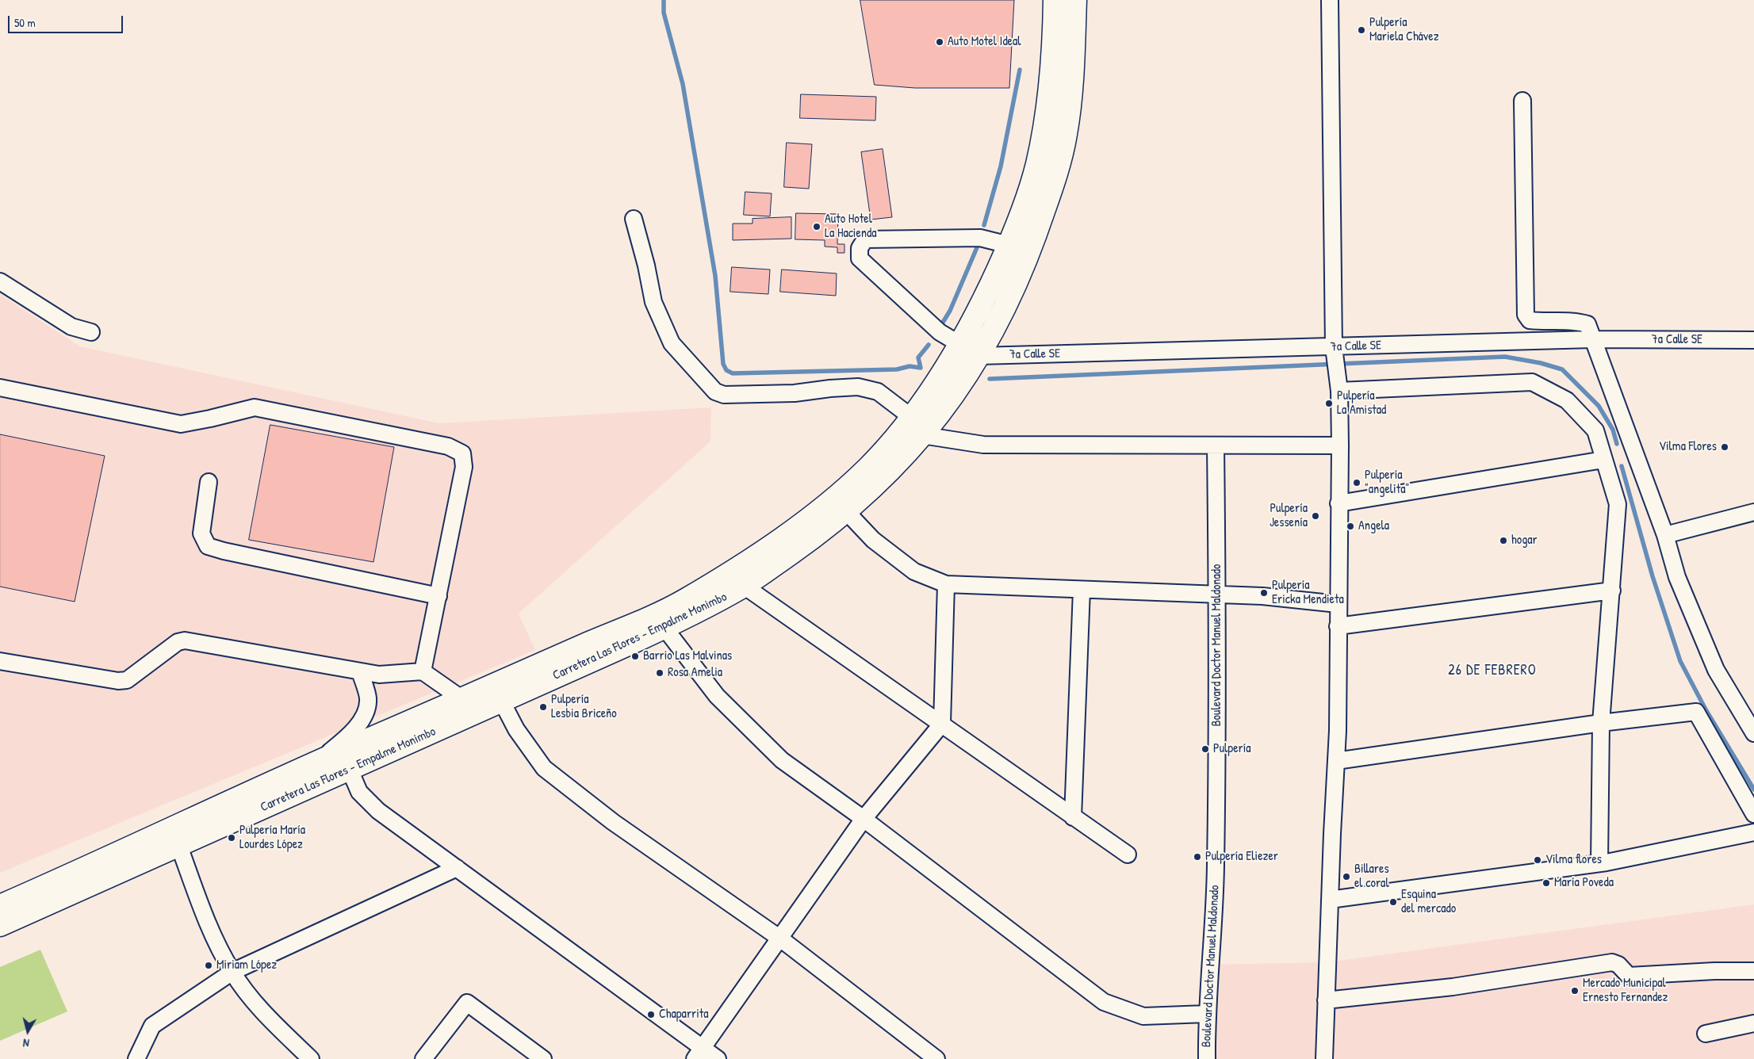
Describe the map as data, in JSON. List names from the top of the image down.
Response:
{
  "streets": {
    "highway": ["Carretera Las Flores - Empalme Monimbo"],
    "street": ["7a Calle SE", "Boulevard Doctor Manuel Maldonado"]
  },
  "crossings": [
    ["7a Calle SE", "Carretera Las Flores - Empalme Monimbo"]
  ],
  "districts": ["26 DE FEBRERO"],
  "places": [
    "Pulpería Mariela Chávez",
    "Auto Motel Ideal",
    "Auto Hotel La Hacienda",
    "Pulpería La Amistad",
    "Vilma Flores",
    "Pulpería \"angelita\"",
    "Pulpería Jessenía",
    "Angela",
    "hogar",
    "Pulpería Ericka Mendieta",
    "Barrio Las Malvinas",
    "Rosa Amelia",
    "Pulpería Lesbia Briceño",
    "Pulpería",
    "Pulpería María Lourdes López",
    "Pulpería Eliezer",
    "Vilma flores",
    "Billares el coral",
    "María Poveda",
    "Esquina del mercado",
    "Miriam López",
    "Mercado Municipal Ernesto Fernandez",
    "Chaparrita"
  ],
  "scale_bar": "50 m",
  "north": "bottom"
}
